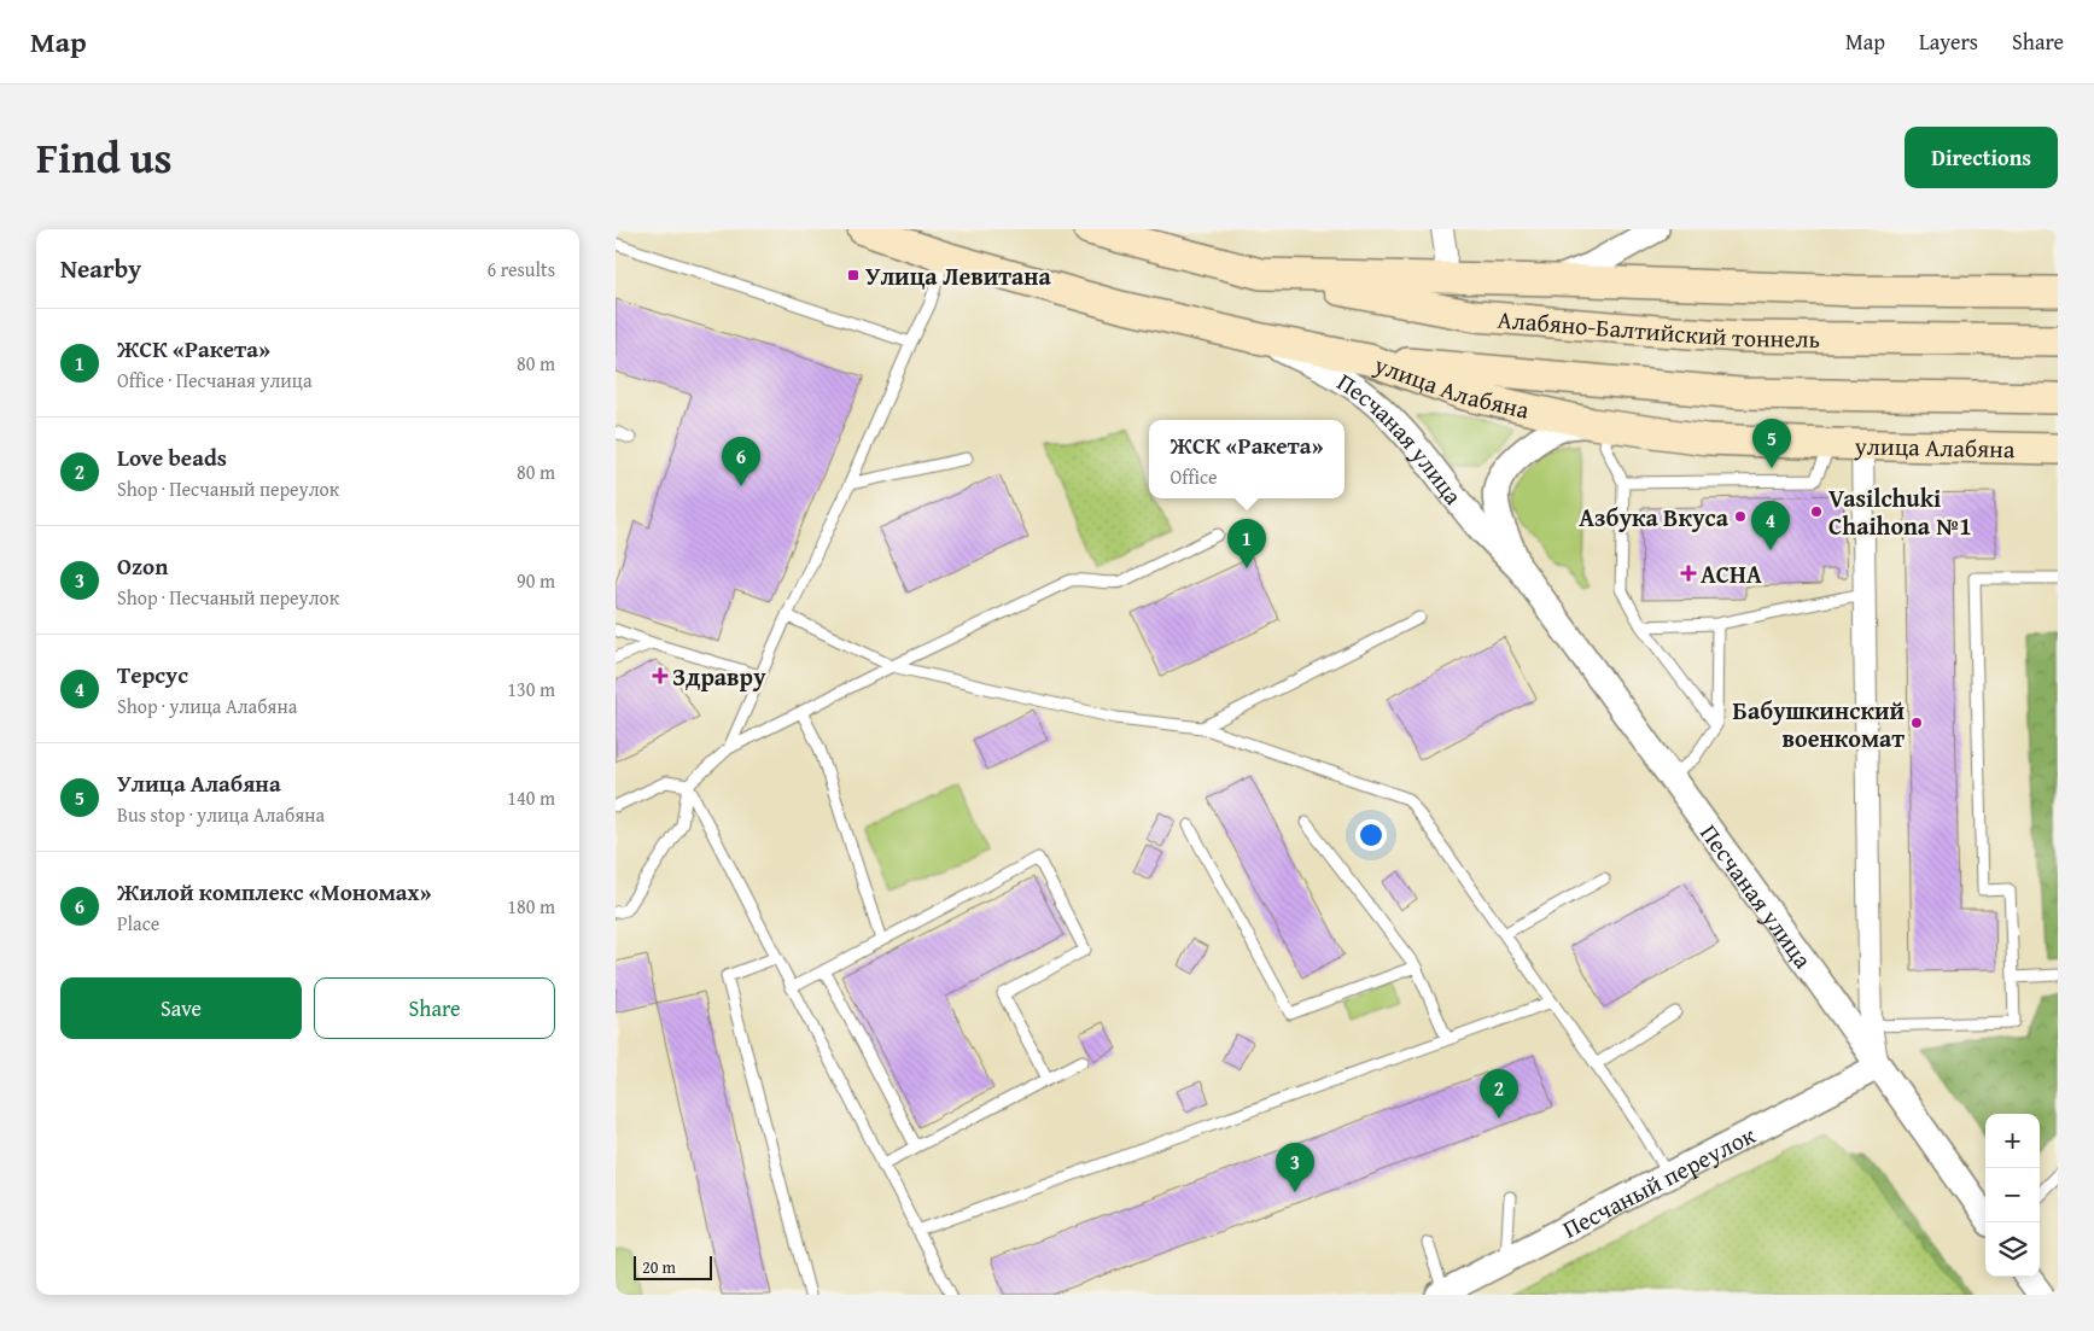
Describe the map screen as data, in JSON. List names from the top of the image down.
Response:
{
  "streets": {
    "main road": ["Алабяно-Балтийский тоннель", "улица Алабяна"],
    "street": ["Песчаная улица", "Песчаный переулок"]
  },
  "crossings": [
    ["улица Алабяна", "Песчаная улица"],
    ["Песчаная улица", "Песчаный переулок"]
  ],
  "places": {
    "transit": ["Улица Левитана"],
    "other": ["Vasilchuki Chaihona №1", "Азбука Вкуса", "Бабушкинский военкомат"],
    "health": ["АСНА", "Здравру"]
  },
  "scale_bar": "20 m",
  "page": {
    "header": "Map",
    "nav": ["Map", "Layers", "Share"],
    "title": "Find us",
    "buttons": [
      "Directions",
      ["Save", "Share"]
    ],
    "heading": ["Nearby", "6 results"],
    "list": [
      {
        "mark": "1",
        "name": "ЖСК «Ракета»",
        "note": "Office · Песчаная улица",
        "value": "80 m"
      },
      {
        "mark": "2",
        "name": "Love beads",
        "note": "Shop · Песчаный переулок",
        "value": "80 m"
      },
      {
        "mark": "3",
        "name": "Ozon",
        "note": "Shop · Песчаный переулок",
        "value": "90 m"
      },
      {
        "mark": "4",
        "name": "Терсус",
        "note": "Shop · улица Алабяна",
        "value": "130 m"
      },
      {
        "mark": "5",
        "name": "Улица Алабяна",
        "note": "Bus stop · улица Алабяна",
        "value": "140 m"
      },
      {
        "mark": "6",
        "name": "Жилой комплекс «Мономах»",
        "note": "Place",
        "value": "180 m"
      }
    ],
    "pins": [
      "5",
      "6",
      "4",
      "1",
      "2",
      "3"
    ],
    "popup": ["ЖСК «Ракета»", "Office"],
    "map_buttons": ["+", "−"],
    "scale": "20 m"
  }
}
